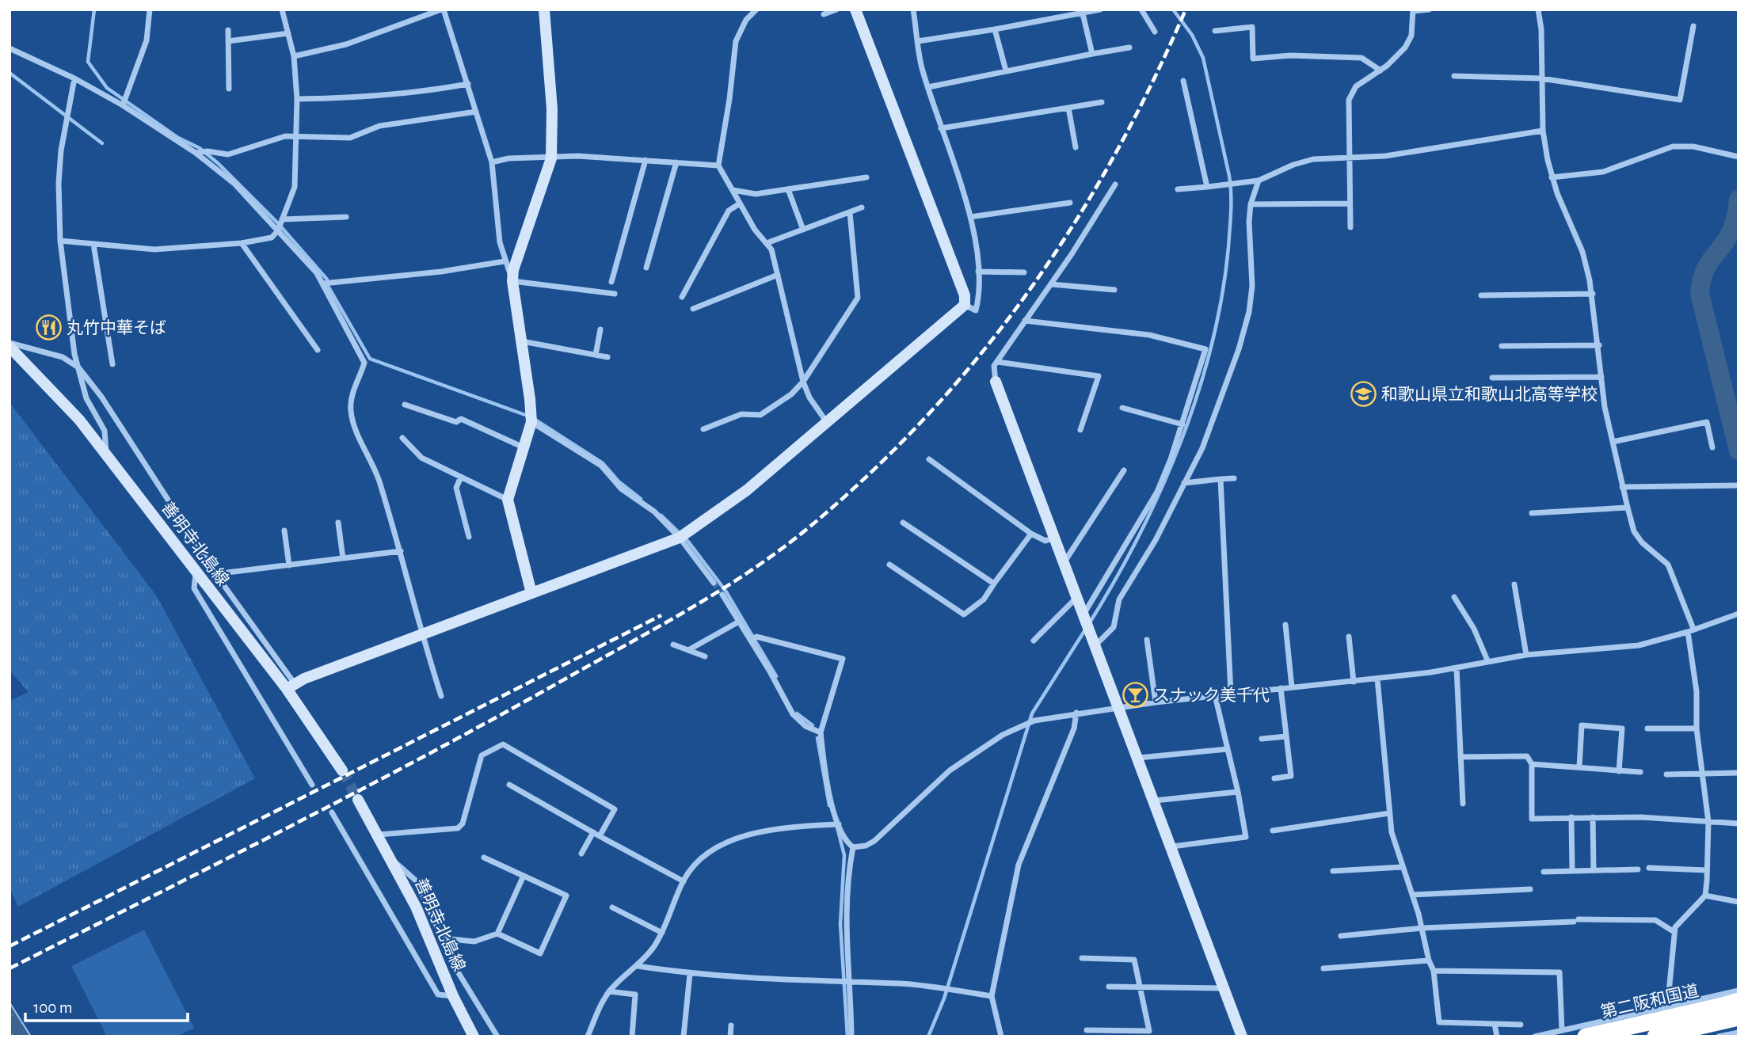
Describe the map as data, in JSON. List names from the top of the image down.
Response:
{
  "streets": {
    "highway": ["第二阪和国道"],
    "street": ["善明寺北島線"]
  },
  "places": {
    "restaurant": ["丸竹中華そば"],
    "school or university": ["和歌山県立和歌山北高等学校"],
    "bar": ["スナック美千代"]
  },
  "scale_bar": "100 m"
}
